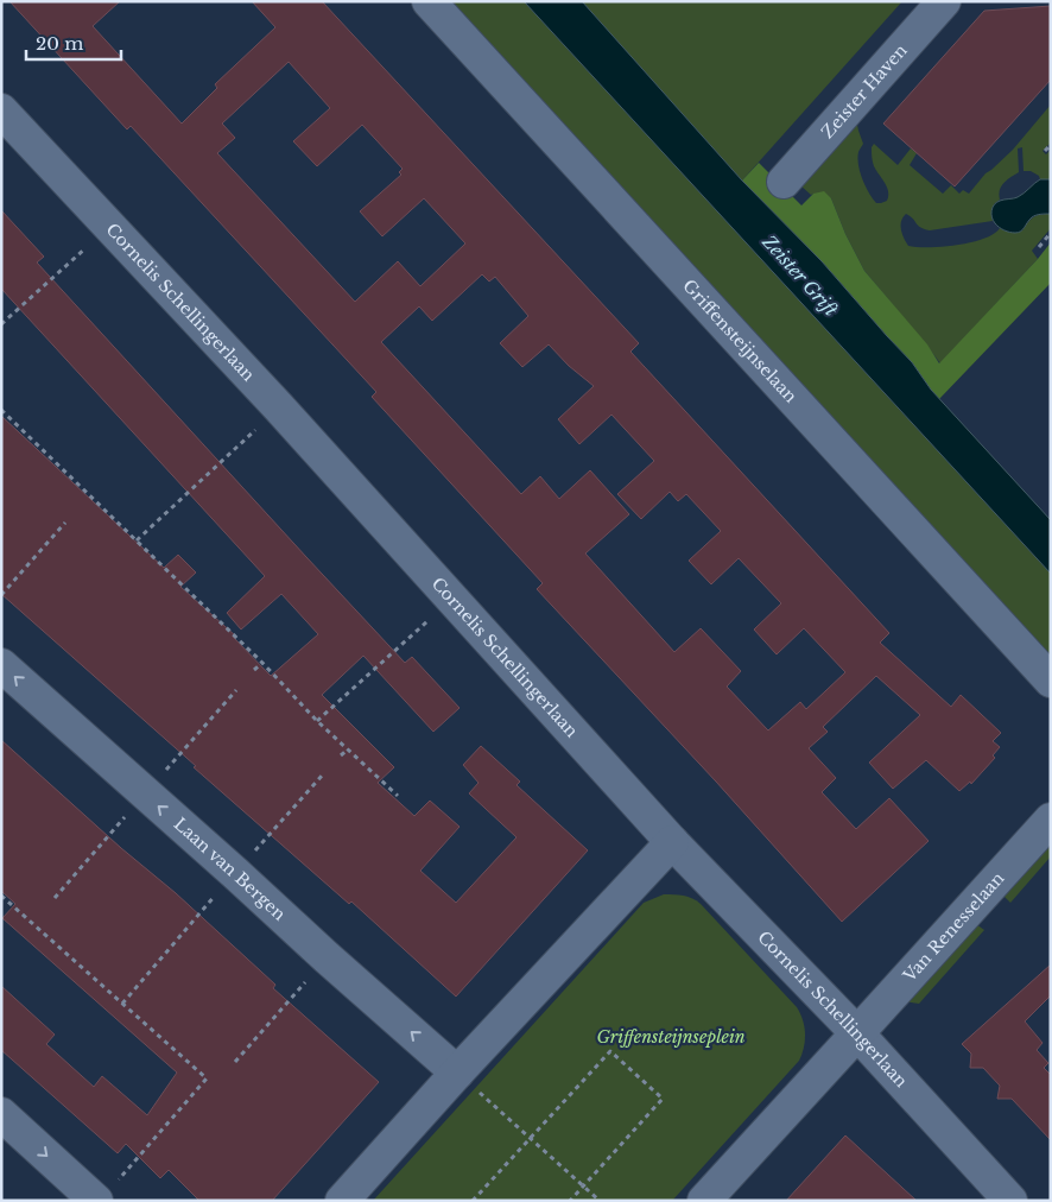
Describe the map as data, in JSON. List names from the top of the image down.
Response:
{
  "streets": {
    "street": [
      "Zeister Haven",
      "Cornelis Schellingerlaan",
      "Griffensteijnselaan",
      "Laan van Bergen",
      "Van Renesselaan"
    ]
  },
  "crossings": [
    ["Cornelis Schellingerlaan", "Van Renesselaan"]
  ],
  "one_way": ["Laan van Bergen"],
  "water": ["Zeister Grift"],
  "parks": ["Griffensteijnseplein"],
  "scale_bar": "20 m"
}
